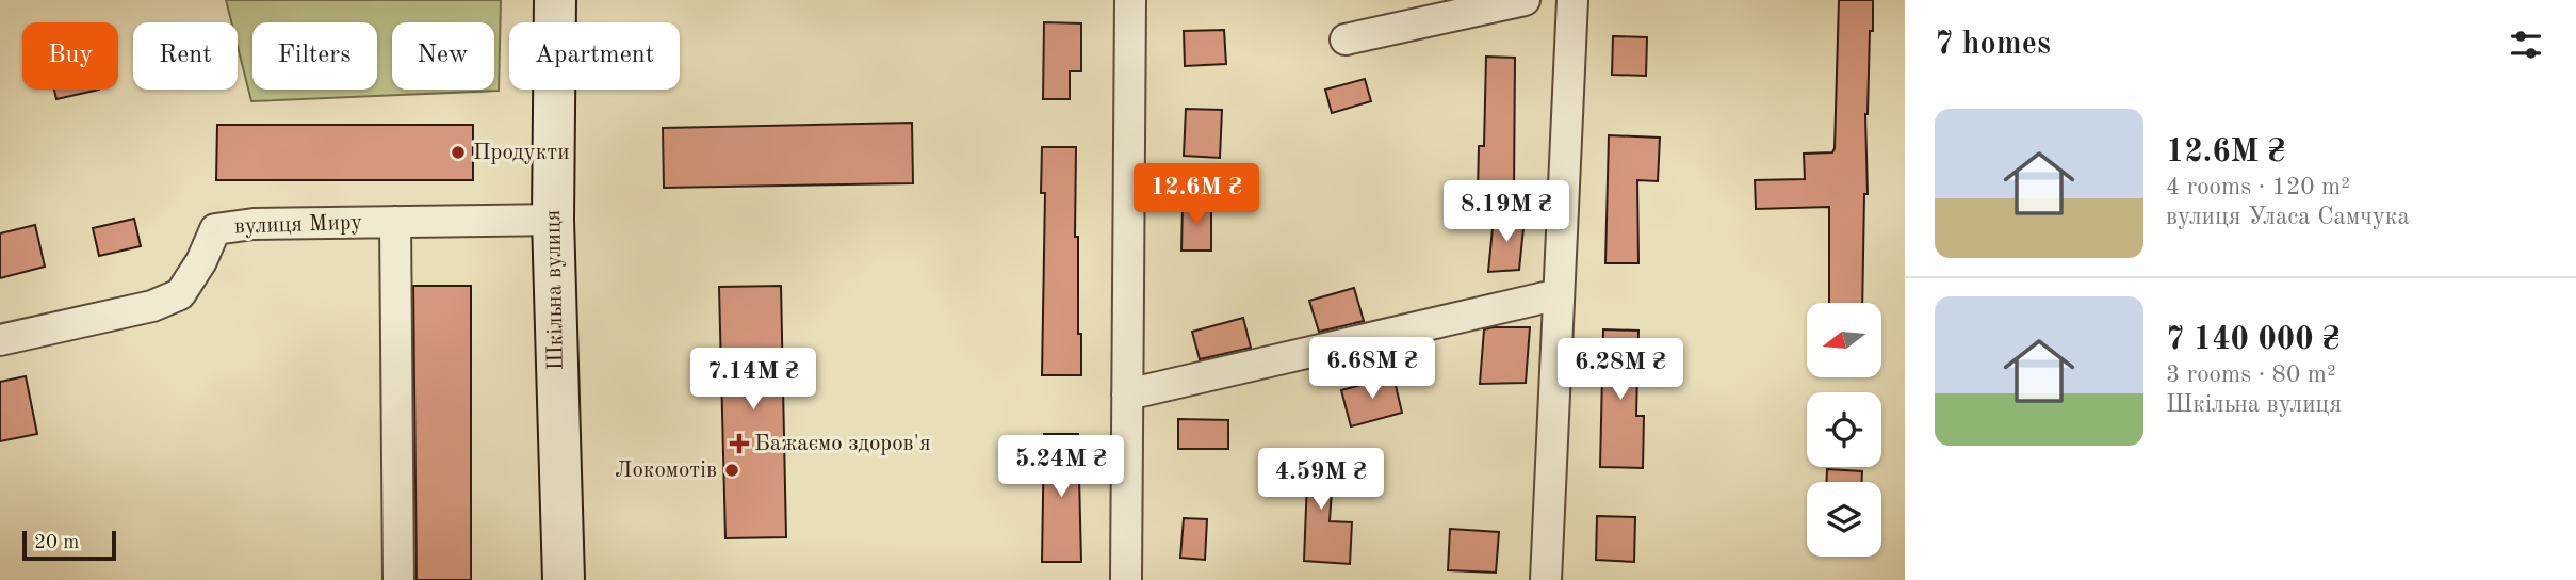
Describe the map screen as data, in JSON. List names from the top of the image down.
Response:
{
  "streets": {
    "main road": ["Шкільна вулиця"],
    "street": ["вулиця Миру"]
  },
  "crossings": [
    ["вулиця Миру", "Шкільна вулиця"]
  ],
  "places": {
    "other": ["Продукти", "Локомотiв"],
    "health": ["Бажаємо здоров'я"]
  },
  "scale_bar": "20 m",
  "north": "left",
  "page": {
    "heading": "7 homes",
    "chip": [
      "Buy",
      "Rent",
      "Filters",
      "New",
      "Apartment"
    ],
    "list": [
      {
        "name": "12.6M ₴",
        "note": "4 rooms · 120 m² · вулиця Уласа Самчука"
      },
      {
        "name": "7 140 000 ₴",
        "note": "3 rooms · 80 m² · Шкільна вулиця"
      }
    ],
    "price": [
      "12.6M ₴",
      "8.19M ₴",
      "6.68M ₴",
      "6.28M ₴",
      "7.14M ₴",
      "5.24M ₴",
      "4.59M ₴"
    ],
    "scale": "20 m"
  }
}
